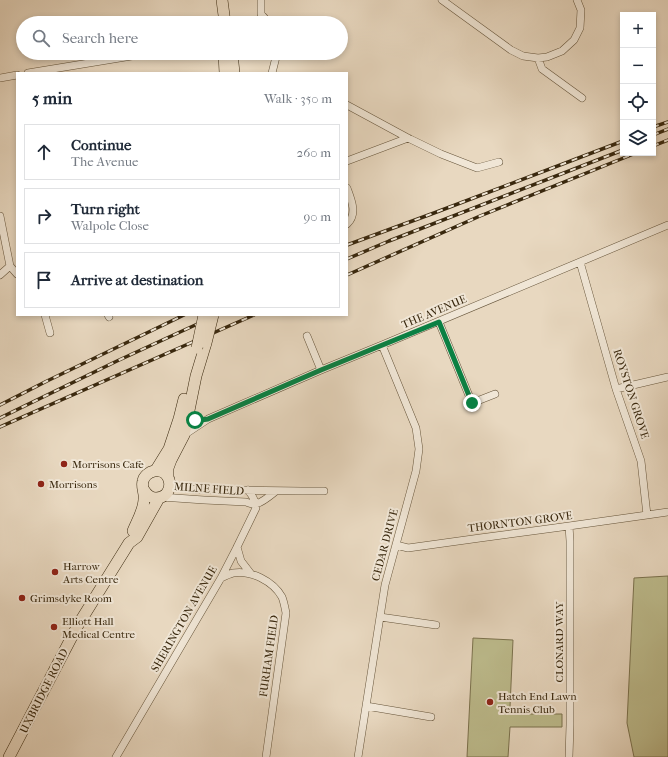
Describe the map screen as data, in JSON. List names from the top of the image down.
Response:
{
  "streets": {
    "main road": ["UXBRIDGE ROAD"],
    "street": [
      "THE AVENUE",
      "ROYSTON GROVE",
      "MILNE FIELD",
      "THORNTON GROVE",
      "CEDAR DRIVE",
      "SHERINGTON AVENUE",
      "CLONARD WAY",
      "FURHAM FIELD"
    ]
  },
  "crossings": [
    ["THE AVENUE", "ROYSTON GROVE"],
    ["THE AVENUE", "CEDAR DRIVE"],
    ["THE AVENUE", "UXBRIDGE ROAD"],
    ["ROYSTON GROVE", "THORNTON GROVE"],
    ["MILNE FIELD", "SHERINGTON AVENUE"],
    ["MILNE FIELD", "UXBRIDGE ROAD"],
    ["THORNTON GROVE", "CEDAR DRIVE"],
    ["THORNTON GROVE", "CLONARD WAY"],
    ["SHERINGTON AVENUE", "FURHAM FIELD"]
  ],
  "places": [
    "Morrisons Cafe",
    "Morrisons",
    "Harrow Arts Centre",
    "Grimsdyke Room",
    "Elliott Hall Medical Centre",
    "Hatch End Lawn Tennis Club"
  ],
  "page": {
    "map_buttons": ["+", "−"],
    "search": "Search here",
    "heading": ["5 min", "Walk · 350 m"],
    "list": [
      ["Continue", "The Avenue", "260 m"],
      ["Turn right", "Walpole Close", "90 m"],
      "Arrive at destination"
    ]
  }
}
